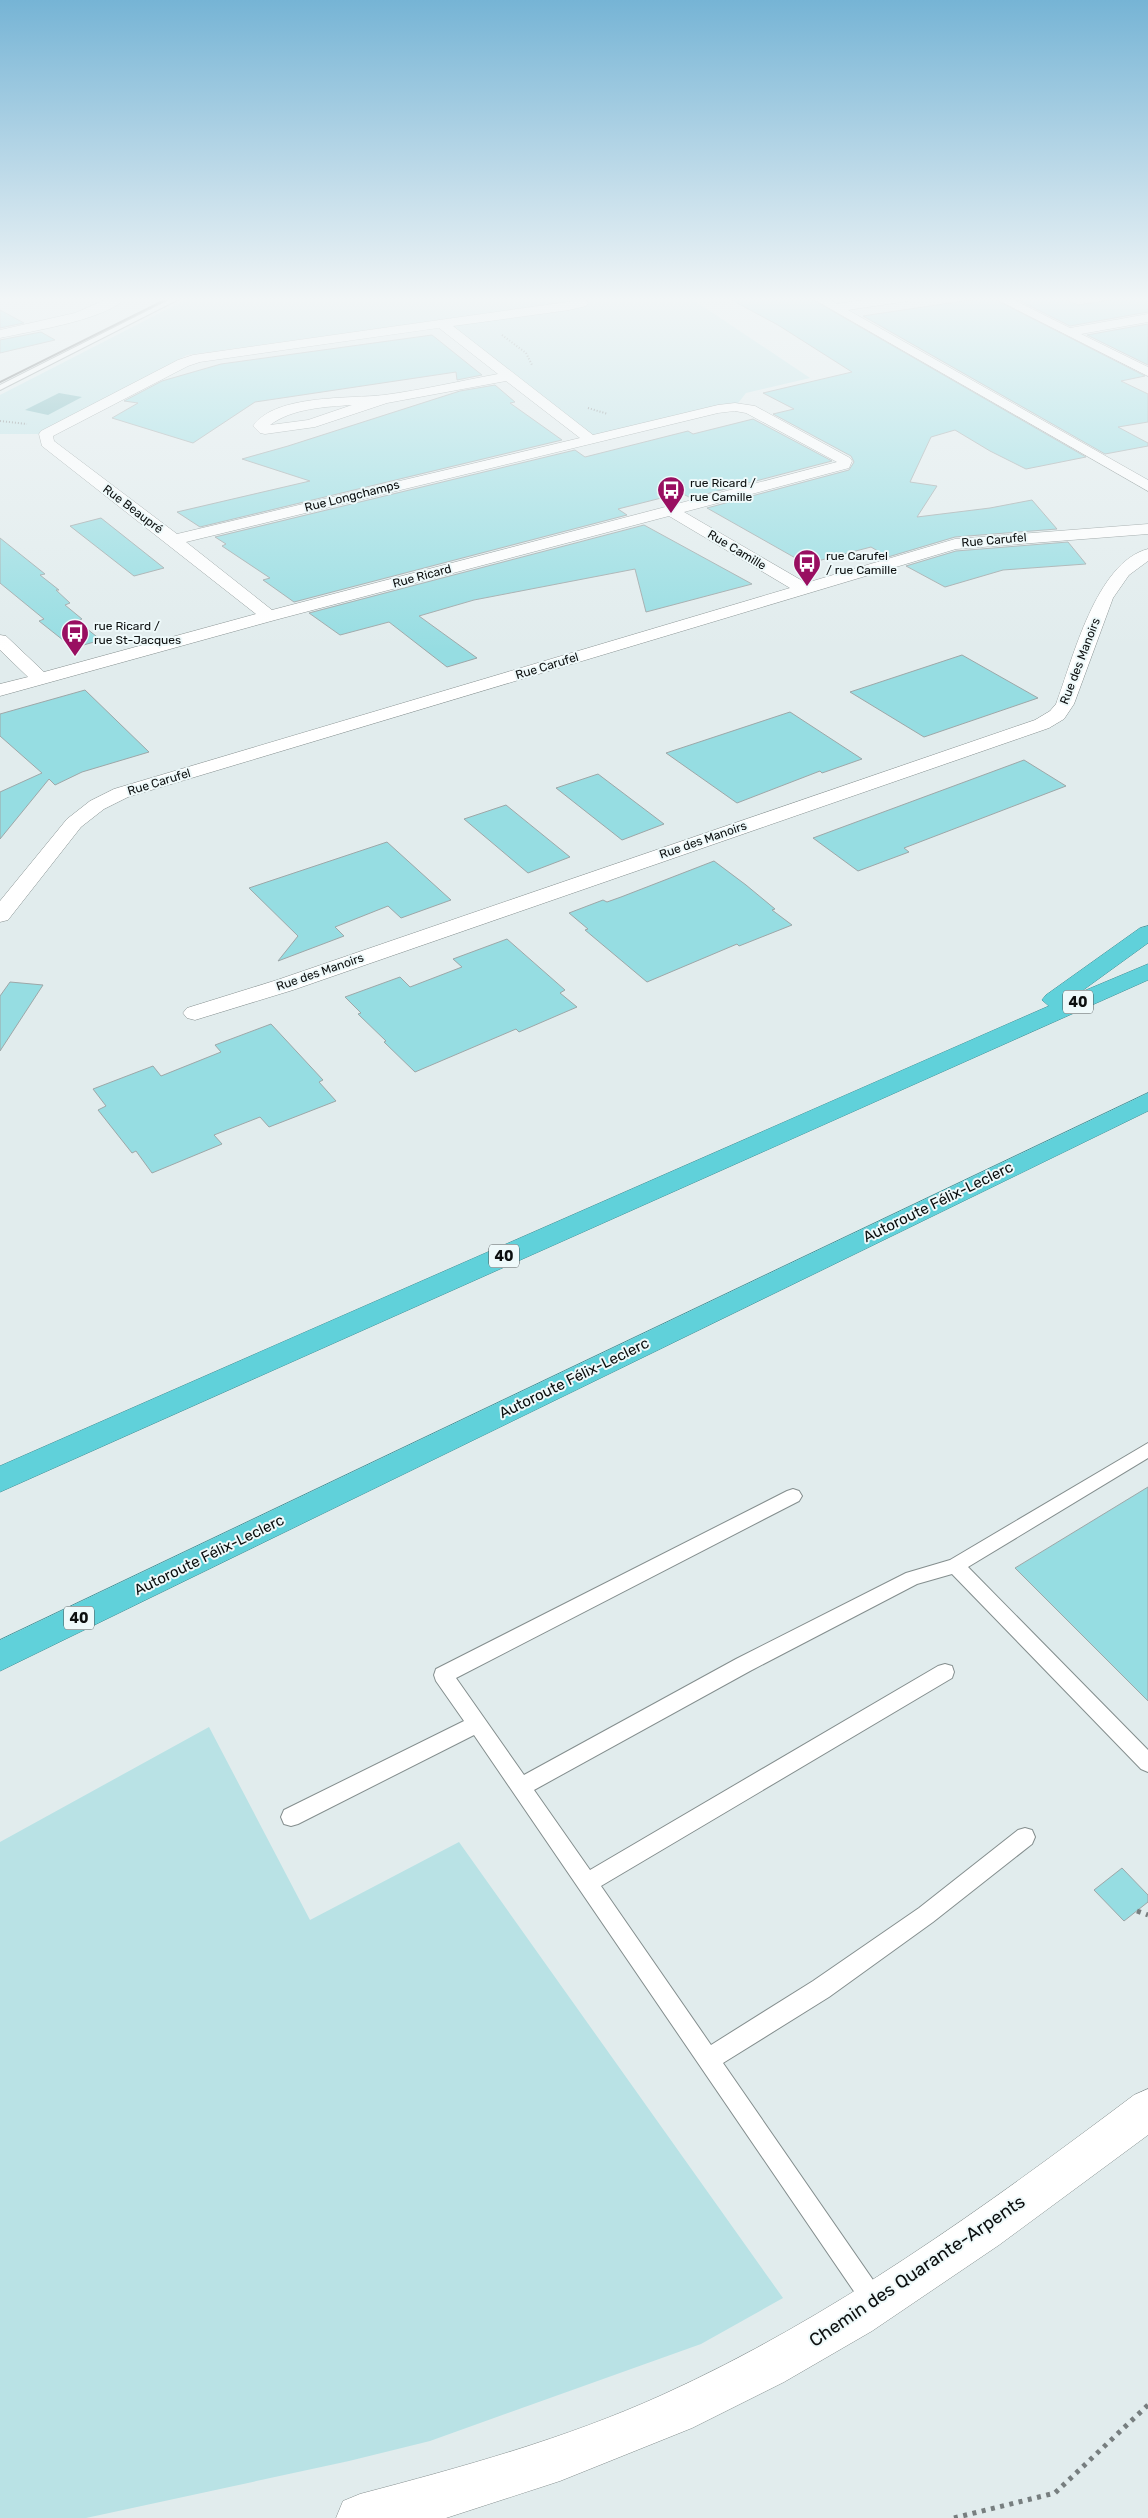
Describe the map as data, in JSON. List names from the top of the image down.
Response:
{
  "streets": {
    "highway": ["40", "Autoroute Félix-Leclerc"],
    "street": [
      "Rue Longchamps",
      "Rue Beaupré",
      "Rue Carufel",
      "Rue Camille",
      "Rue Ricard",
      "Rue des Manoirs",
      "Chemin des Quarante-Arpents"
    ]
  },
  "crossings": [
    ["Rue Longchamps", "Rue Beaupré"],
    ["Rue Longchamps", "Rue Ricard"],
    ["Rue Beaupré", "Rue Ricard"],
    ["Rue Carufel", "Rue Camille"],
    ["Rue Camille", "Rue Ricard"]
  ],
  "places": {
    "bus stop": ["rue Ricard / rue Camille", "rue Carufel / rue Camille", "rue Ricard / rue St-Jacques"]
  }
}
